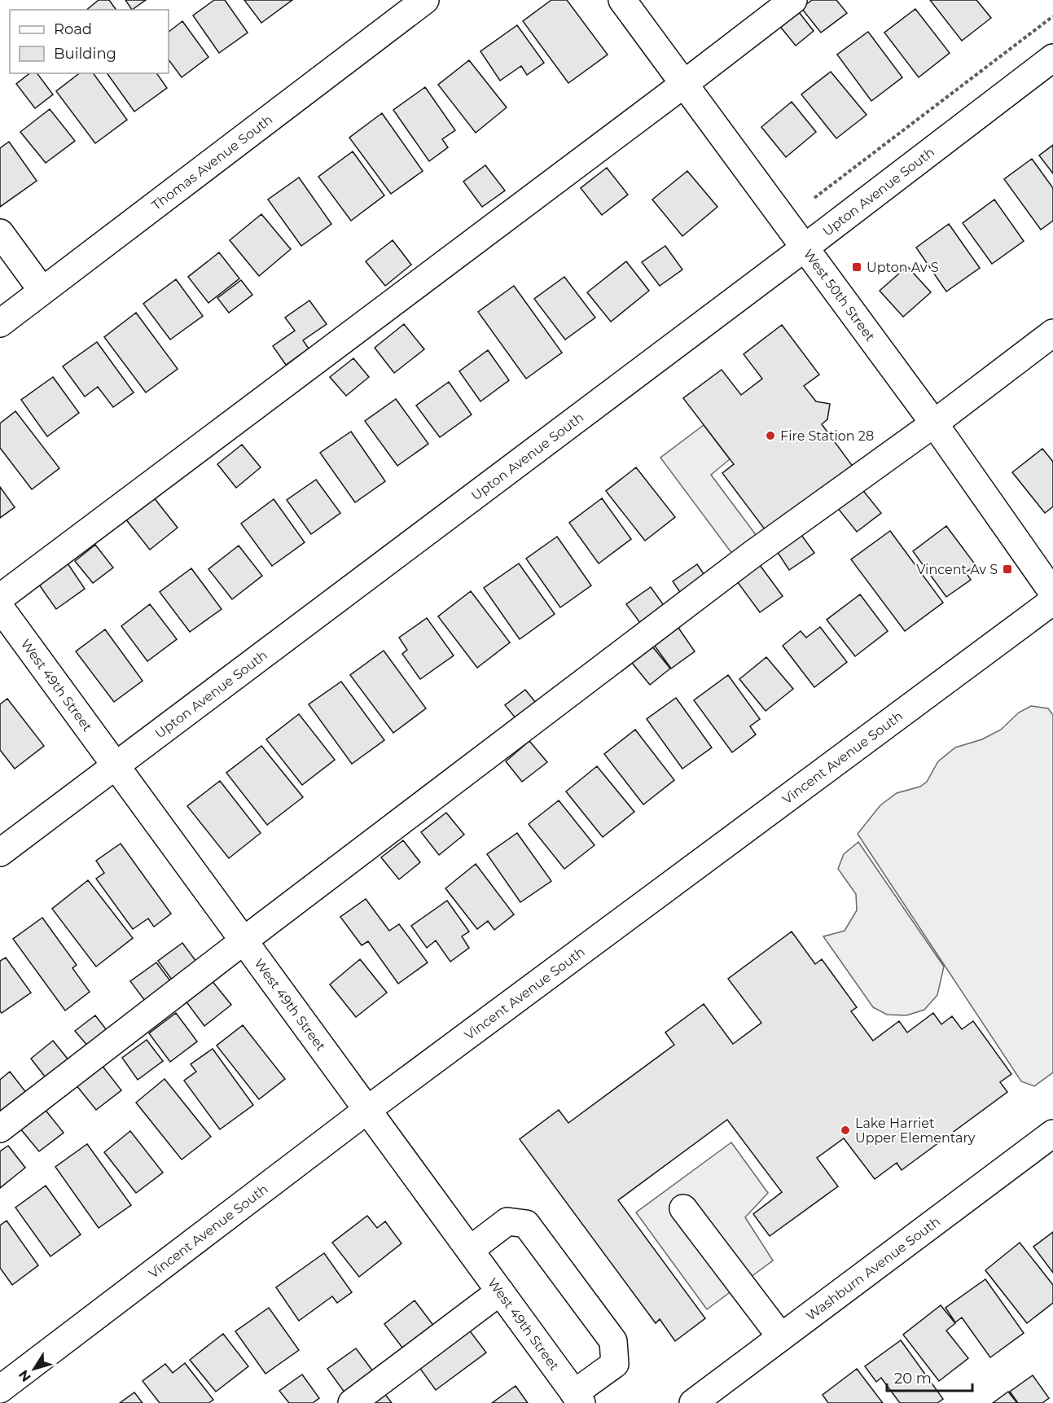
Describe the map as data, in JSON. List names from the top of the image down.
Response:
{
  "streets": {
    "street": [
      "Thomas Avenue South",
      "Upton Avenue South",
      "West 50th Street",
      "West 49th Street",
      "Vincent Avenue South",
      "Washburn Avenue South"
    ]
  },
  "crossings": [
    ["Upton Avenue South", "West 50th Street"],
    ["Upton Avenue South", "West 49th Street"],
    ["West 49th Street", "Vincent Avenue South"]
  ],
  "places": {
    "transit": ["Upton Av S", "Vincent Av S"],
    "other": ["Fire Station 28", "Lake Harriet Upper Elementary"]
  },
  "legend": ["Road", "Building"],
  "scale_bar": "20 m",
  "north": "bottom left"
}
